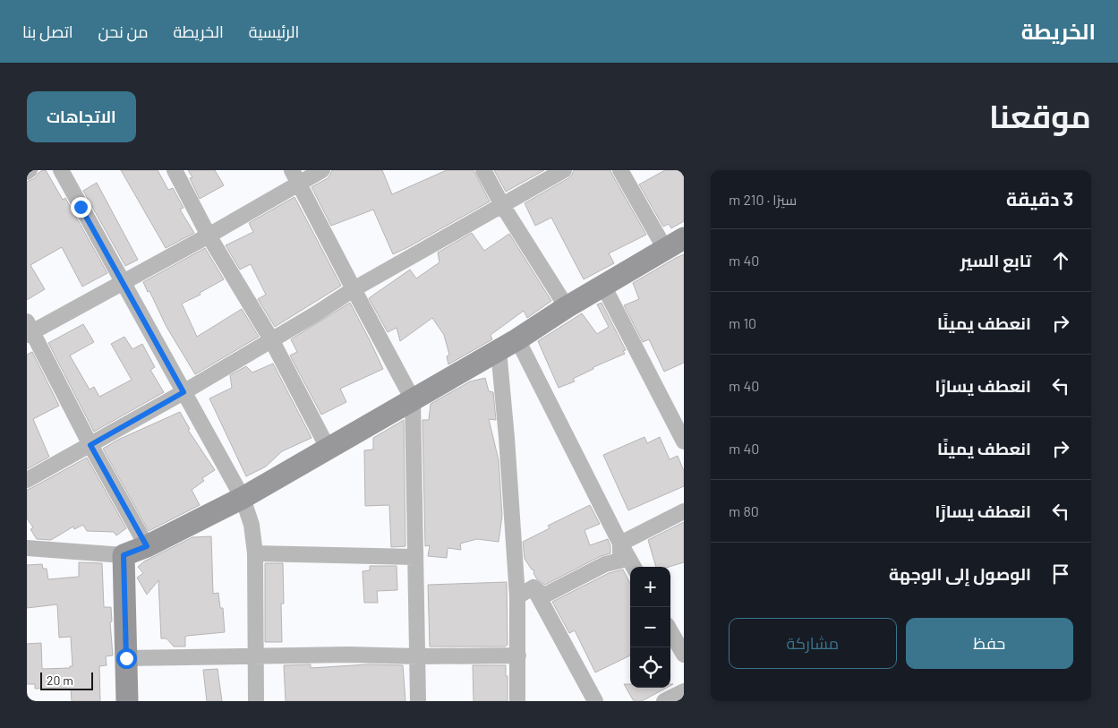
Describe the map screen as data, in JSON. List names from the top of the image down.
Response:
{
  "scale_bar": "20 m",
  "page": {
    "header": "الخريطة",
    "nav": [
      "الرئيسية",
      "الخريطة",
      "من نحن",
      "اتصل بنا"
    ],
    "title": "موقعنا",
    "buttons": [
      "الاتجاهات",
      ["حفظ", "مشاركة"]
    ],
    "heading": ["3 دقيقة", "سيرًا · 210 m"],
    "list": [
      ["تابع السير", "40 m"],
      ["انعطف يمينًا", "10 m"],
      ["انعطف يسارًا", "40 m"],
      ["انعطف يمينًا", "40 m"],
      ["انعطف يسارًا", "80 m"],
      "الوصول إلى الوجهة"
    ],
    "map_buttons": ["+", "−"],
    "scale": "20 m"
  }
}
